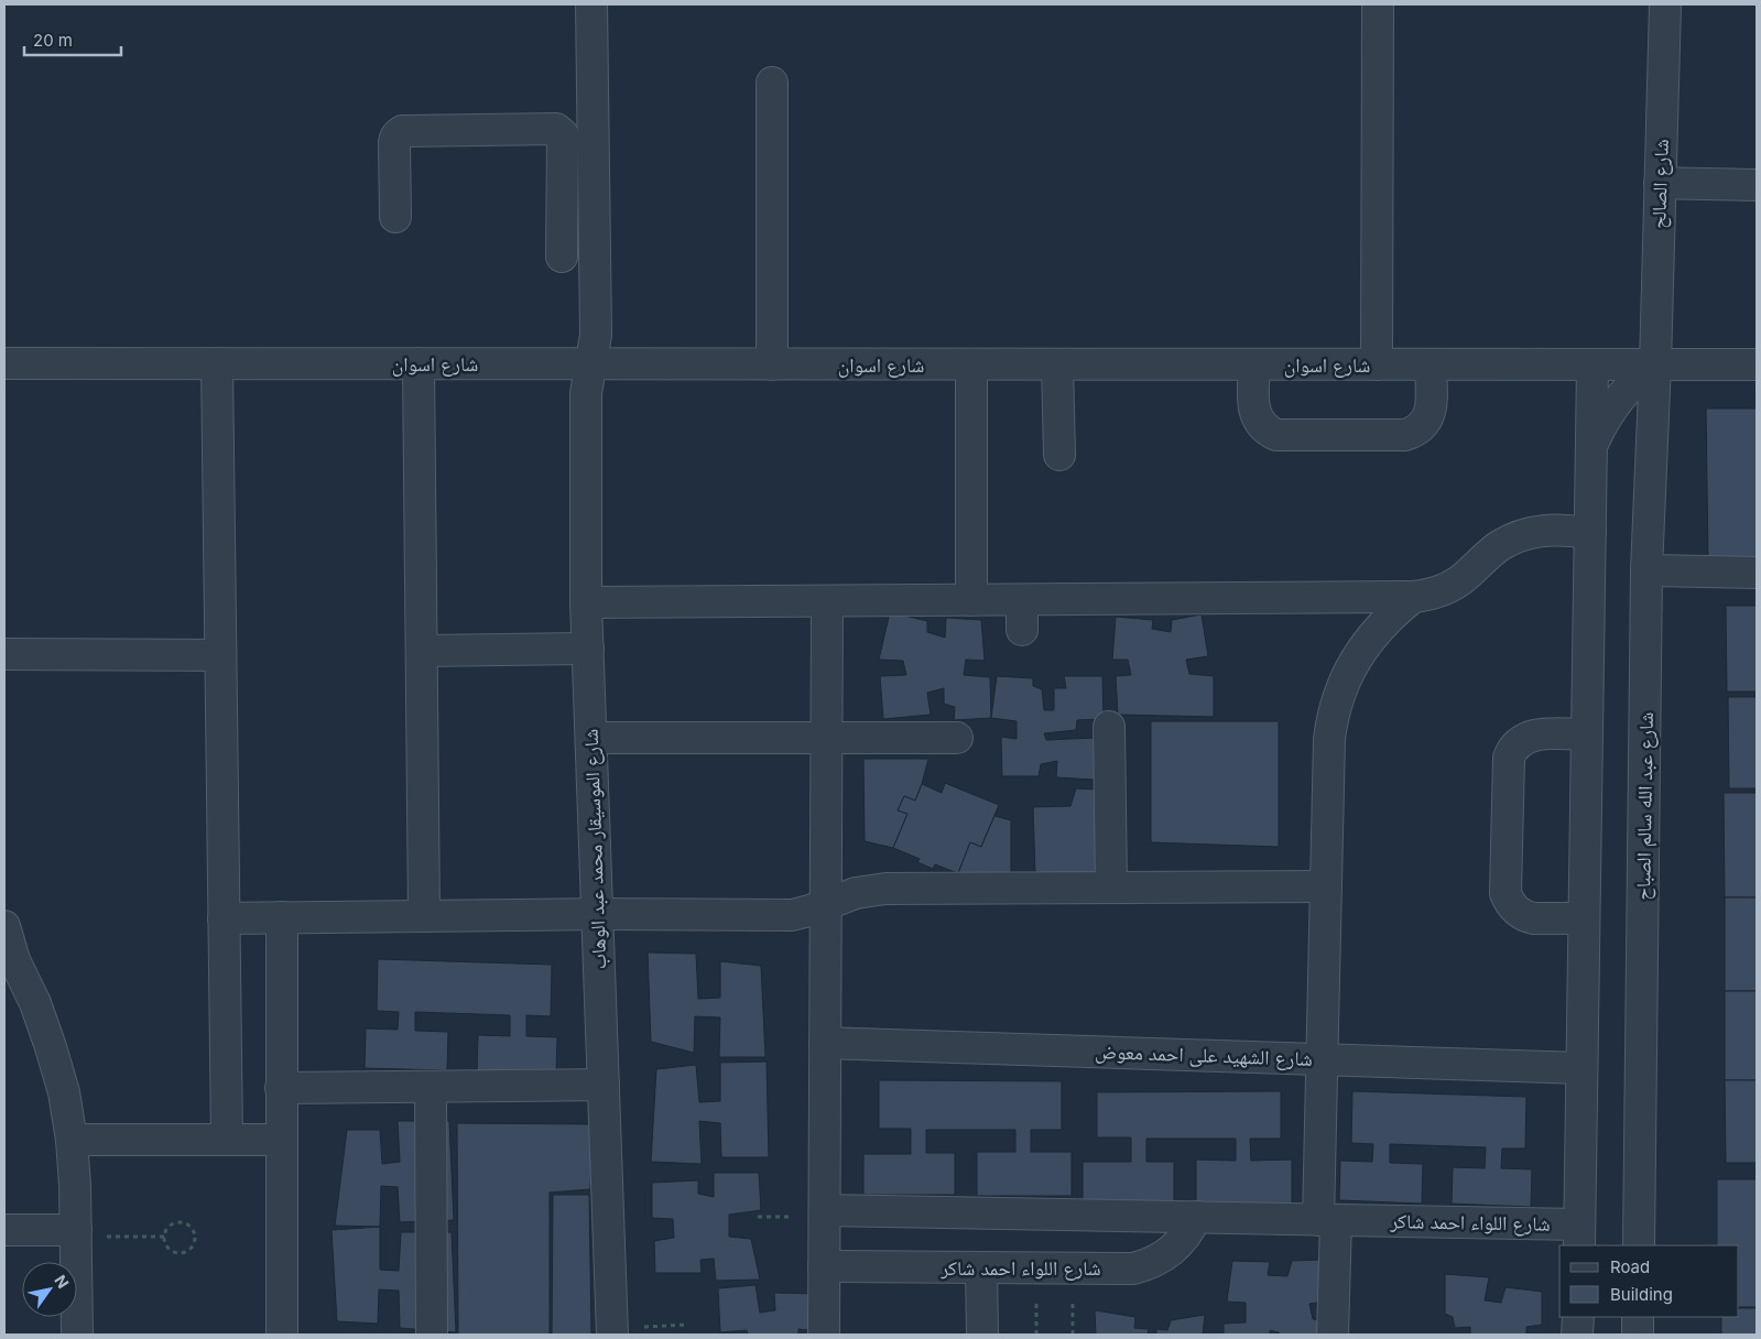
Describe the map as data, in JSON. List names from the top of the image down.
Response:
{
  "streets": {
    "street": [
      "شارع الصالح",
      "شارع اسوان",
      "شارع عبد الله سالم الصباح",
      "شارع الموسيقار محمد عبد الوهاب",
      "شارع الشهيد على احمد معوض",
      "شارع اللواء احمد شاكر"
    ]
  },
  "crossings": [
    ["شارع الصالح", "شارع اسوان"],
    ["شارع الصالح", "شارع عبد الله سالم الصباح"],
    ["شارع اسوان", "شارع عبد الله سالم الصباح"],
    ["شارع اسوان", "شارع الموسيقار محمد عبد الوهاب"]
  ],
  "legend": ["Road", "Building"],
  "scale_bar": "20 m",
  "north": "top right"
}
